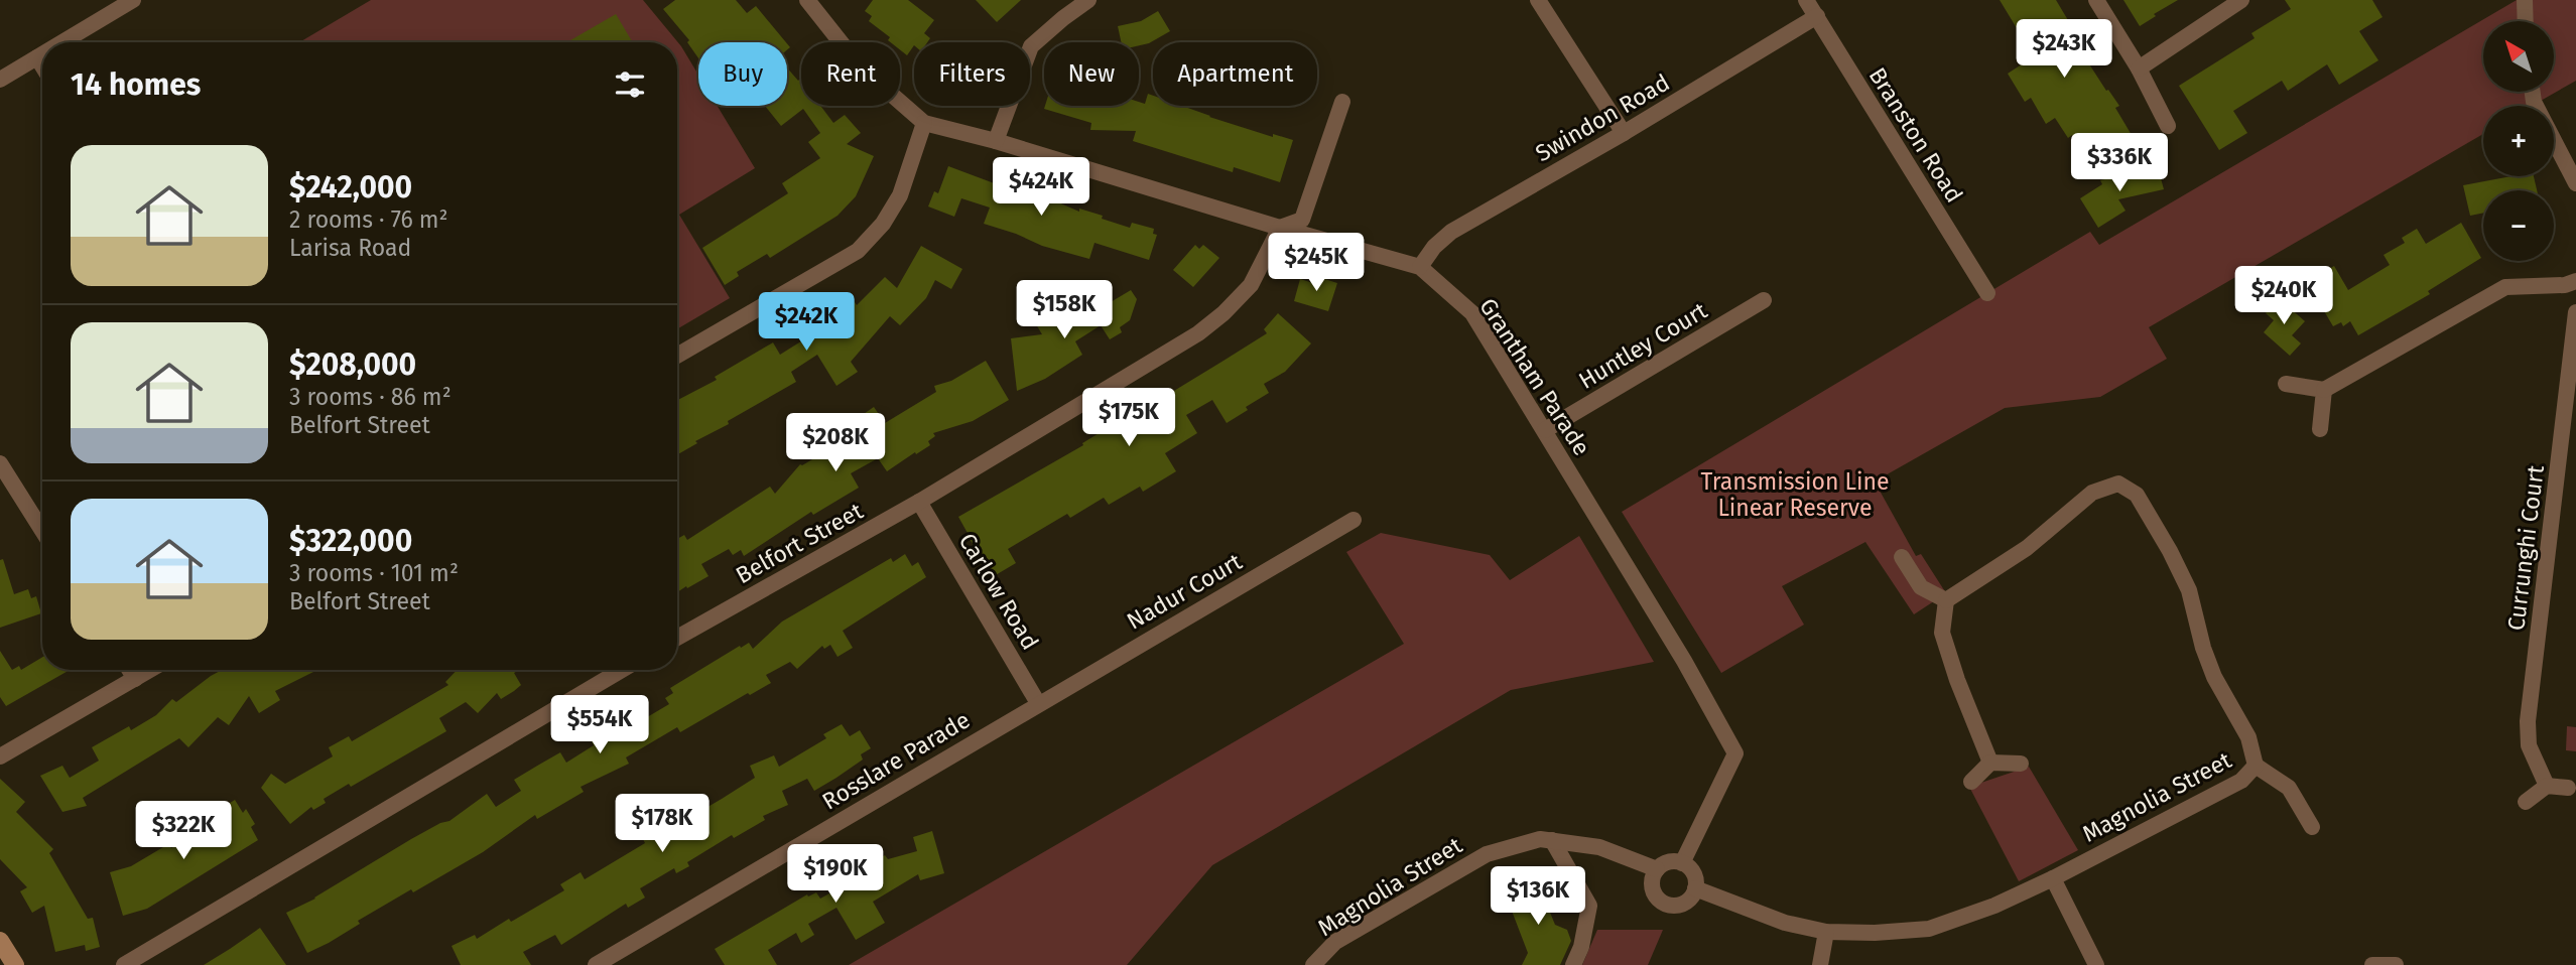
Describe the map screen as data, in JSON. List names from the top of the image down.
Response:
{
  "streets": {
    "street": [
      "Swindon Road",
      "Branston Road",
      "Huntley Court",
      "Grantham Parade",
      "Belfort Street",
      "Currunghi Court",
      "Carlow Road",
      "Nadur Court",
      "Rosslare Parade",
      "Magnolia Street"
    ]
  },
  "crossings": [
    ["Swindon Road", "Branston Road"],
    ["Swindon Road", "Grantham Parade"],
    ["Huntley Court", "Grantham Parade"],
    ["Grantham Parade", "Belfort Street"],
    ["Grantham Parade", "Magnolia Street"],
    ["Belfort Street", "Carlow Road"],
    ["Carlow Road", "Nadur Court"],
    ["Carlow Road", "Rosslare Parade"],
    ["Nadur Court", "Rosslare Parade"]
  ],
  "parks": ["Transmission Line Linear Reserve"],
  "north": "top left",
  "page": {
    "price": [
      "$243K",
      "$336K",
      "$424K",
      "$245K",
      "$240K",
      "$158K",
      "$242K",
      "$175K",
      "$208K",
      "$554K",
      "$178K",
      "$322K",
      "$190K",
      "$136K"
    ],
    "map_buttons": ["+", "−"],
    "chip": [
      "Buy",
      "Rent",
      "Filters",
      "New",
      "Apartment"
    ],
    "heading": "14 homes",
    "list": [
      {
        "name": "$242,000",
        "note": "2 rooms · 76 m² · Larisa Road"
      },
      {
        "name": "$208,000",
        "note": "3 rooms · 86 m² · Belfort Street"
      },
      {
        "name": "$322,000",
        "note": "3 rooms · 101 m² · Belfort Street"
      }
    ]
  }
}
